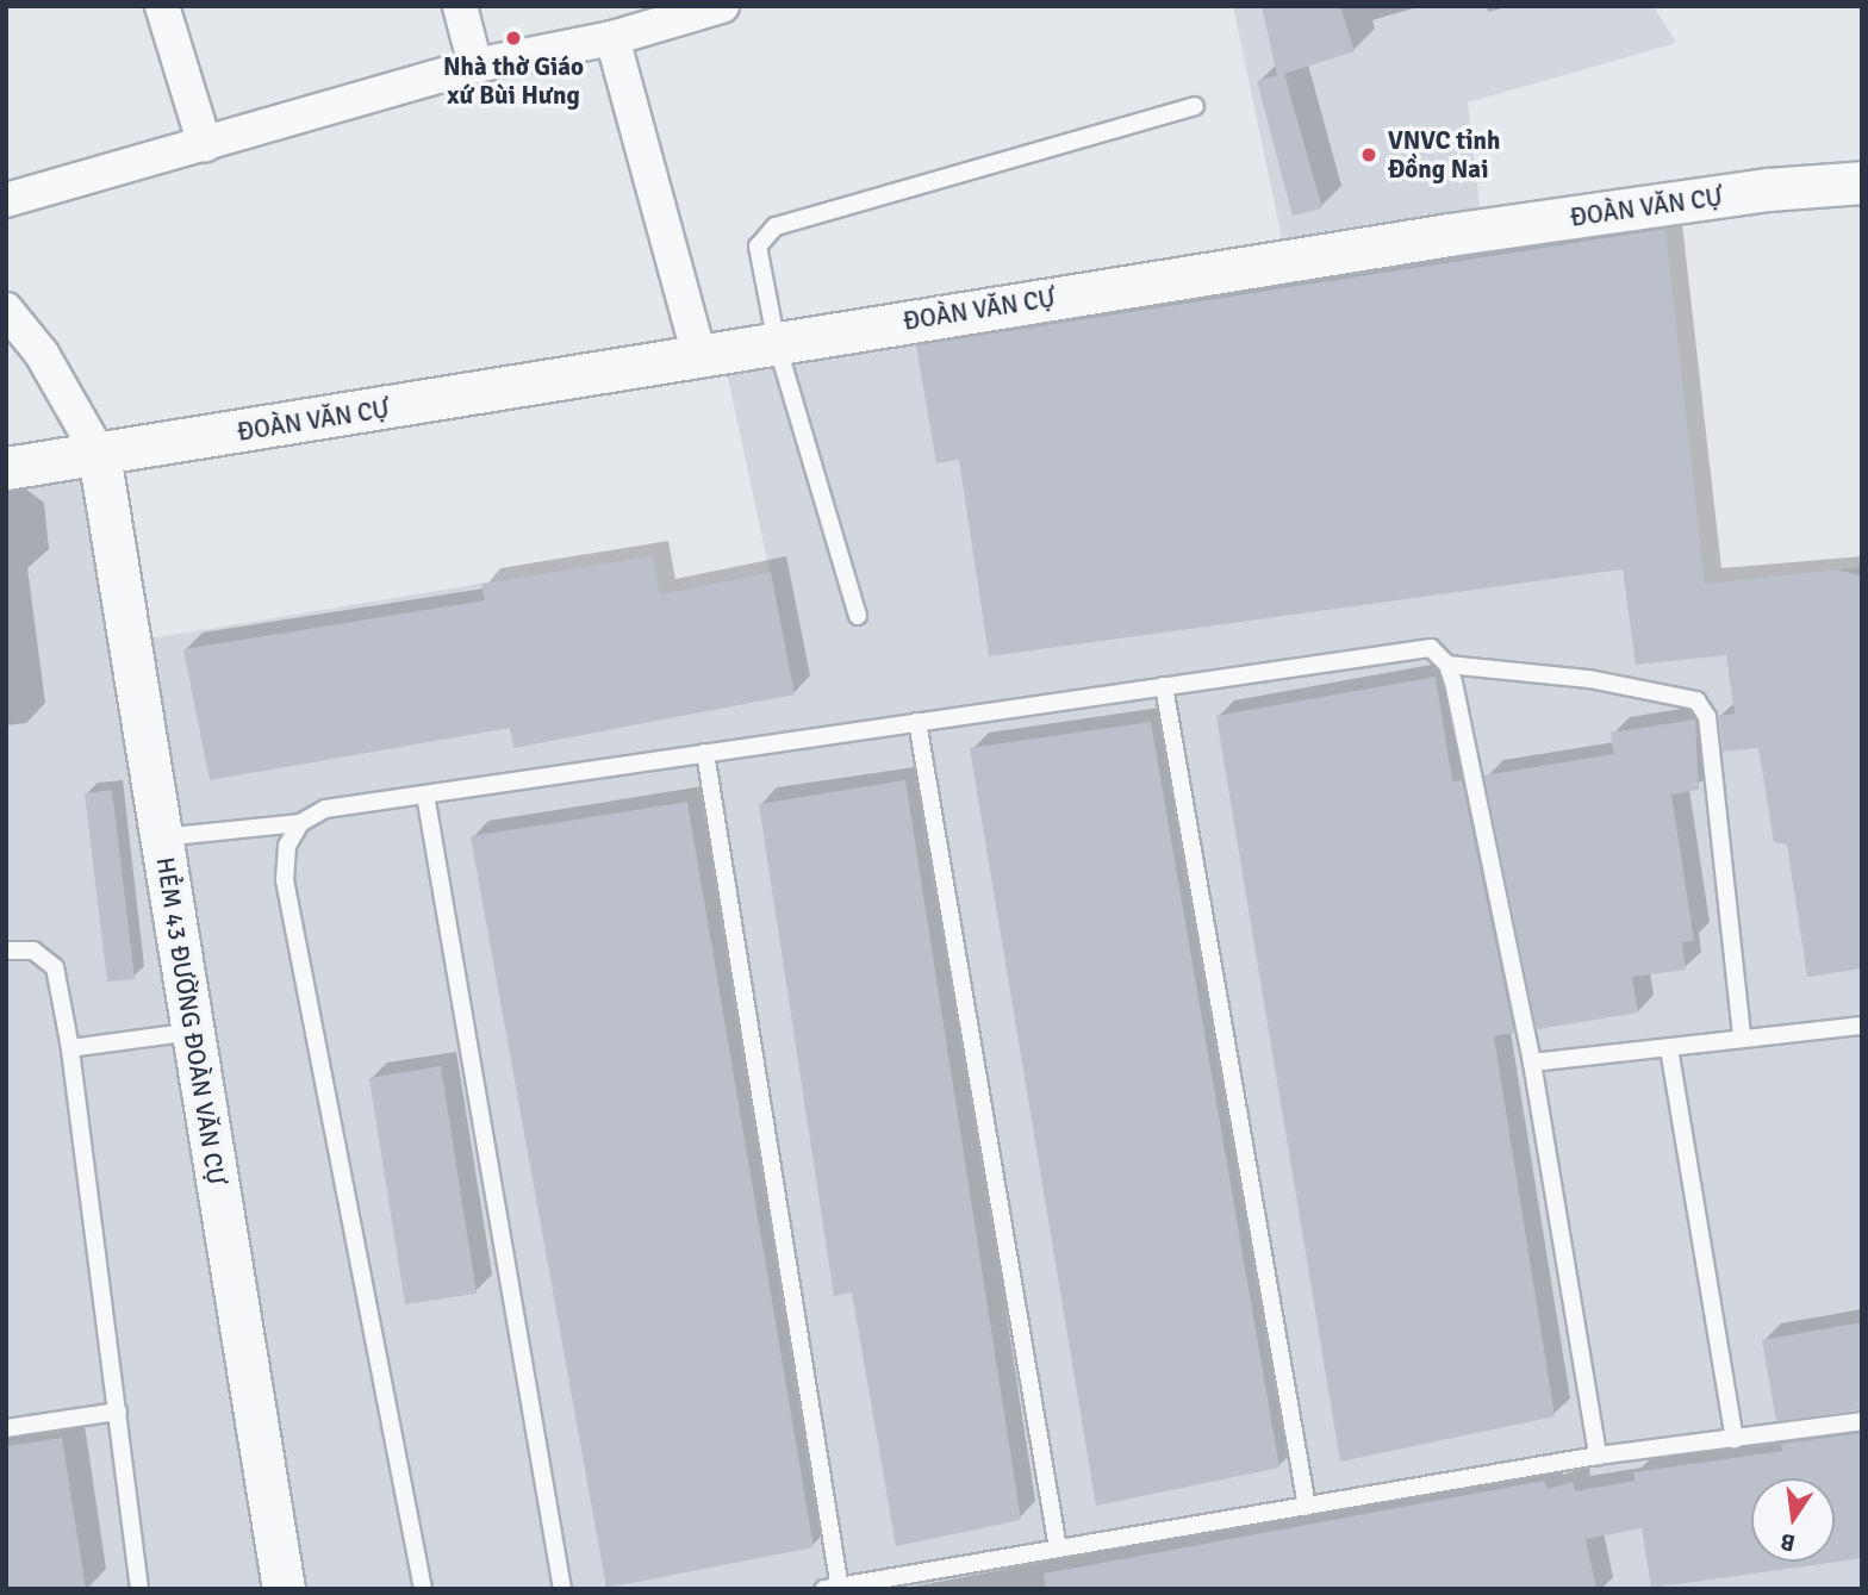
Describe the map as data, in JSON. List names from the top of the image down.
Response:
{
  "streets": {
    "street": ["ĐOÀN VĂN CỰ", "HẺM 43 ĐƯỜNG ĐOÀN VĂN CỰ"]
  },
  "crossings": [
    ["ĐOÀN VĂN CỰ", "HẺM 43 ĐƯỜNG ĐOÀN VĂN CỰ"]
  ],
  "places": ["Nhà thờ Giáo xứ Bùi Hưng", "VNVC tỉnh Đồng Nai"],
  "north": "bottom"
}
